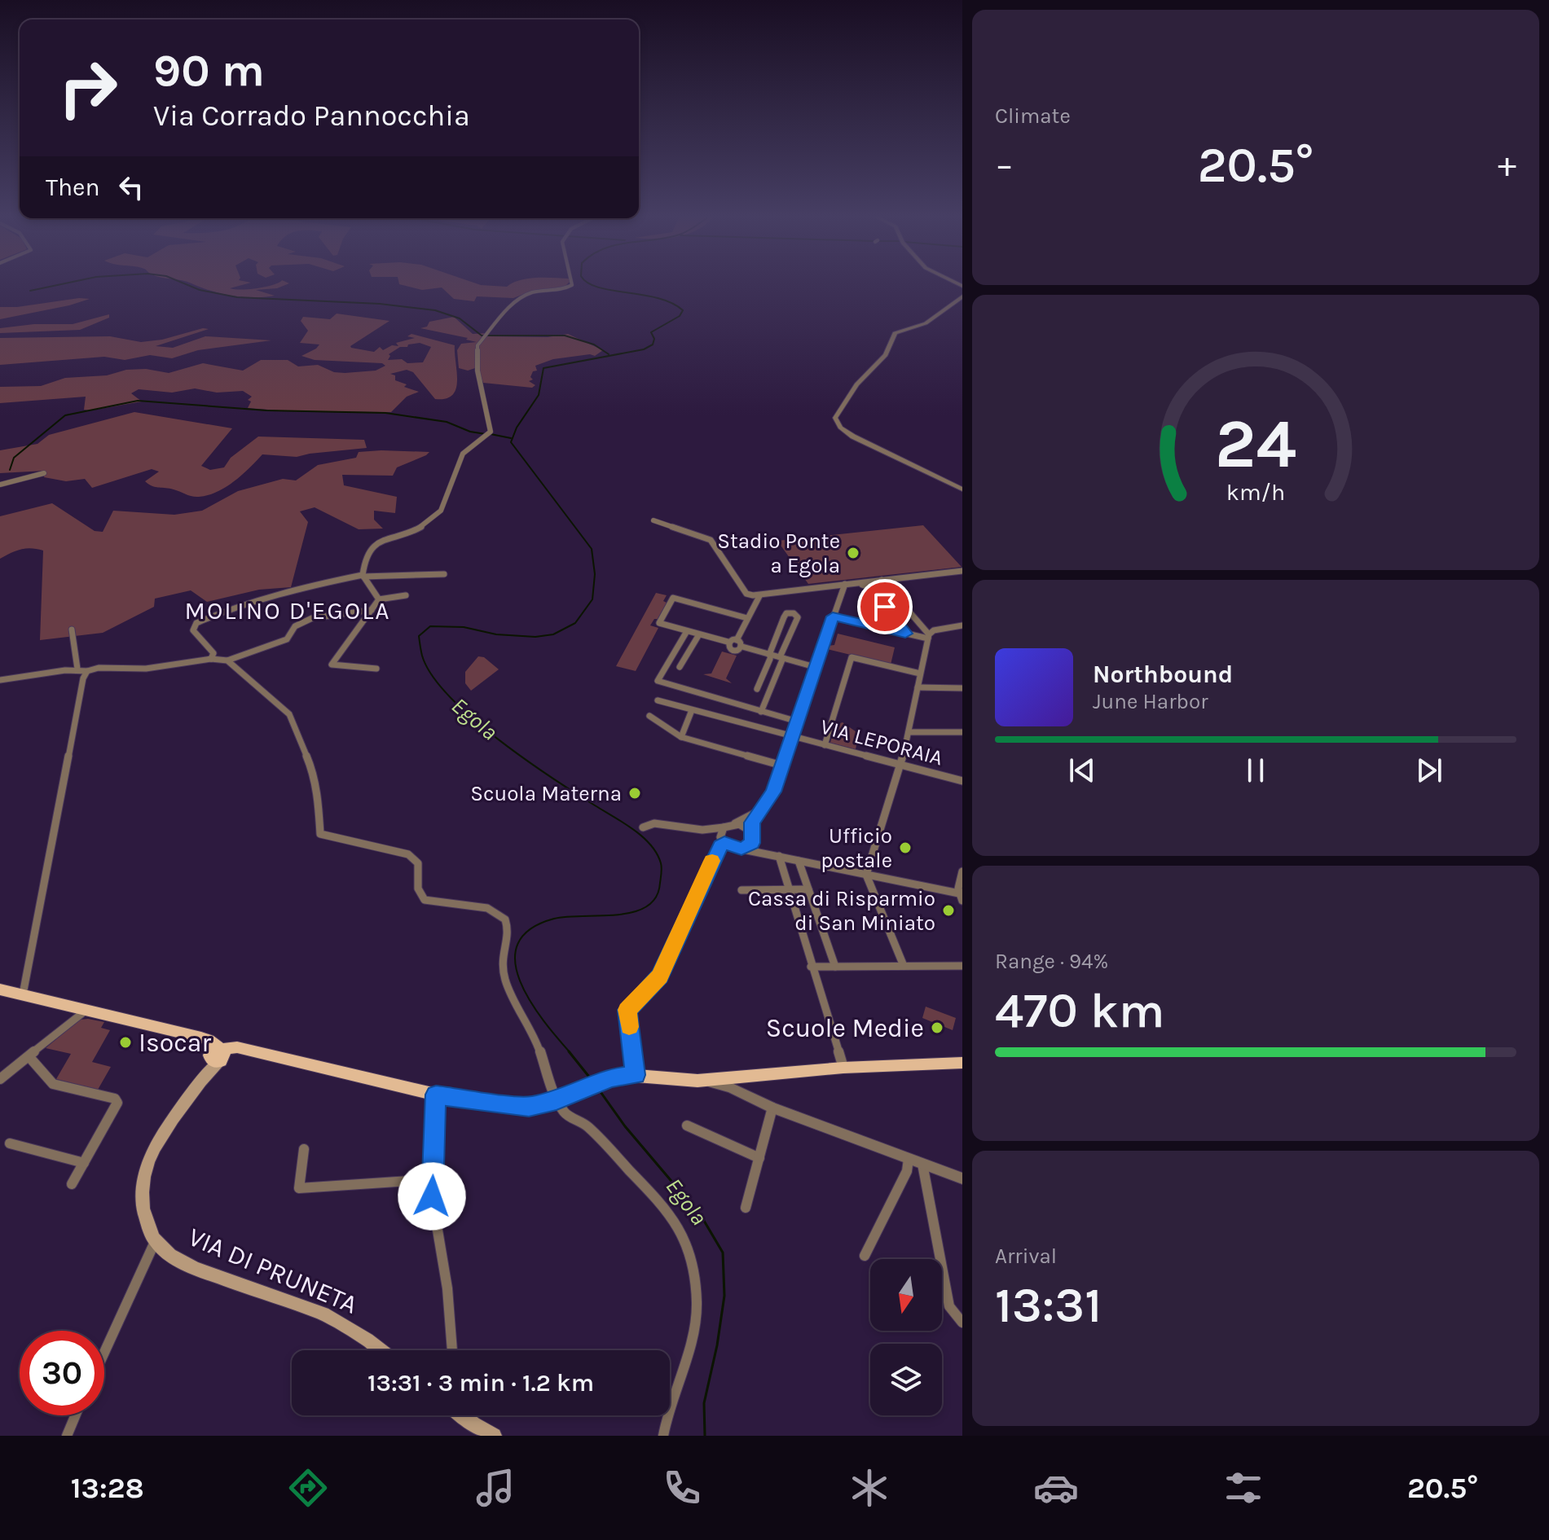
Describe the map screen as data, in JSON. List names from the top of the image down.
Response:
{
  "streets": {
    "main road": ["VIA DI PRUNETA"],
    "street": ["VIA LEPORAIA"]
  },
  "districts": ["MOLINO D'EGOLA"],
  "water": ["Egola"],
  "places": [
    "Stadio Ponte a Egola",
    "Scuola Materna",
    "Ufficio postale",
    "Cassa di Risparmio di San Miniato",
    "Scuole Medie",
    "Isocar"
  ],
  "north": "bottom",
  "page": {
    "tile": [
      "Climate",
      ["Range · 94%", "470 km"],
      ["Arrival", "13:31"]
    ],
    "turn": ["90 m", "Via Corrado Pannocchia"],
    "heat": ["−", "20.5°", "+"],
    "then": "Then",
    "song": ["Northbound", "June Harbor"],
    "limit": "30",
    "trip": "13:31 · 3 min · 1.2 km",
    "tabs": ["13:28", "20.5°"],
    "gauge": ["24", "km/h"]
  }
}
